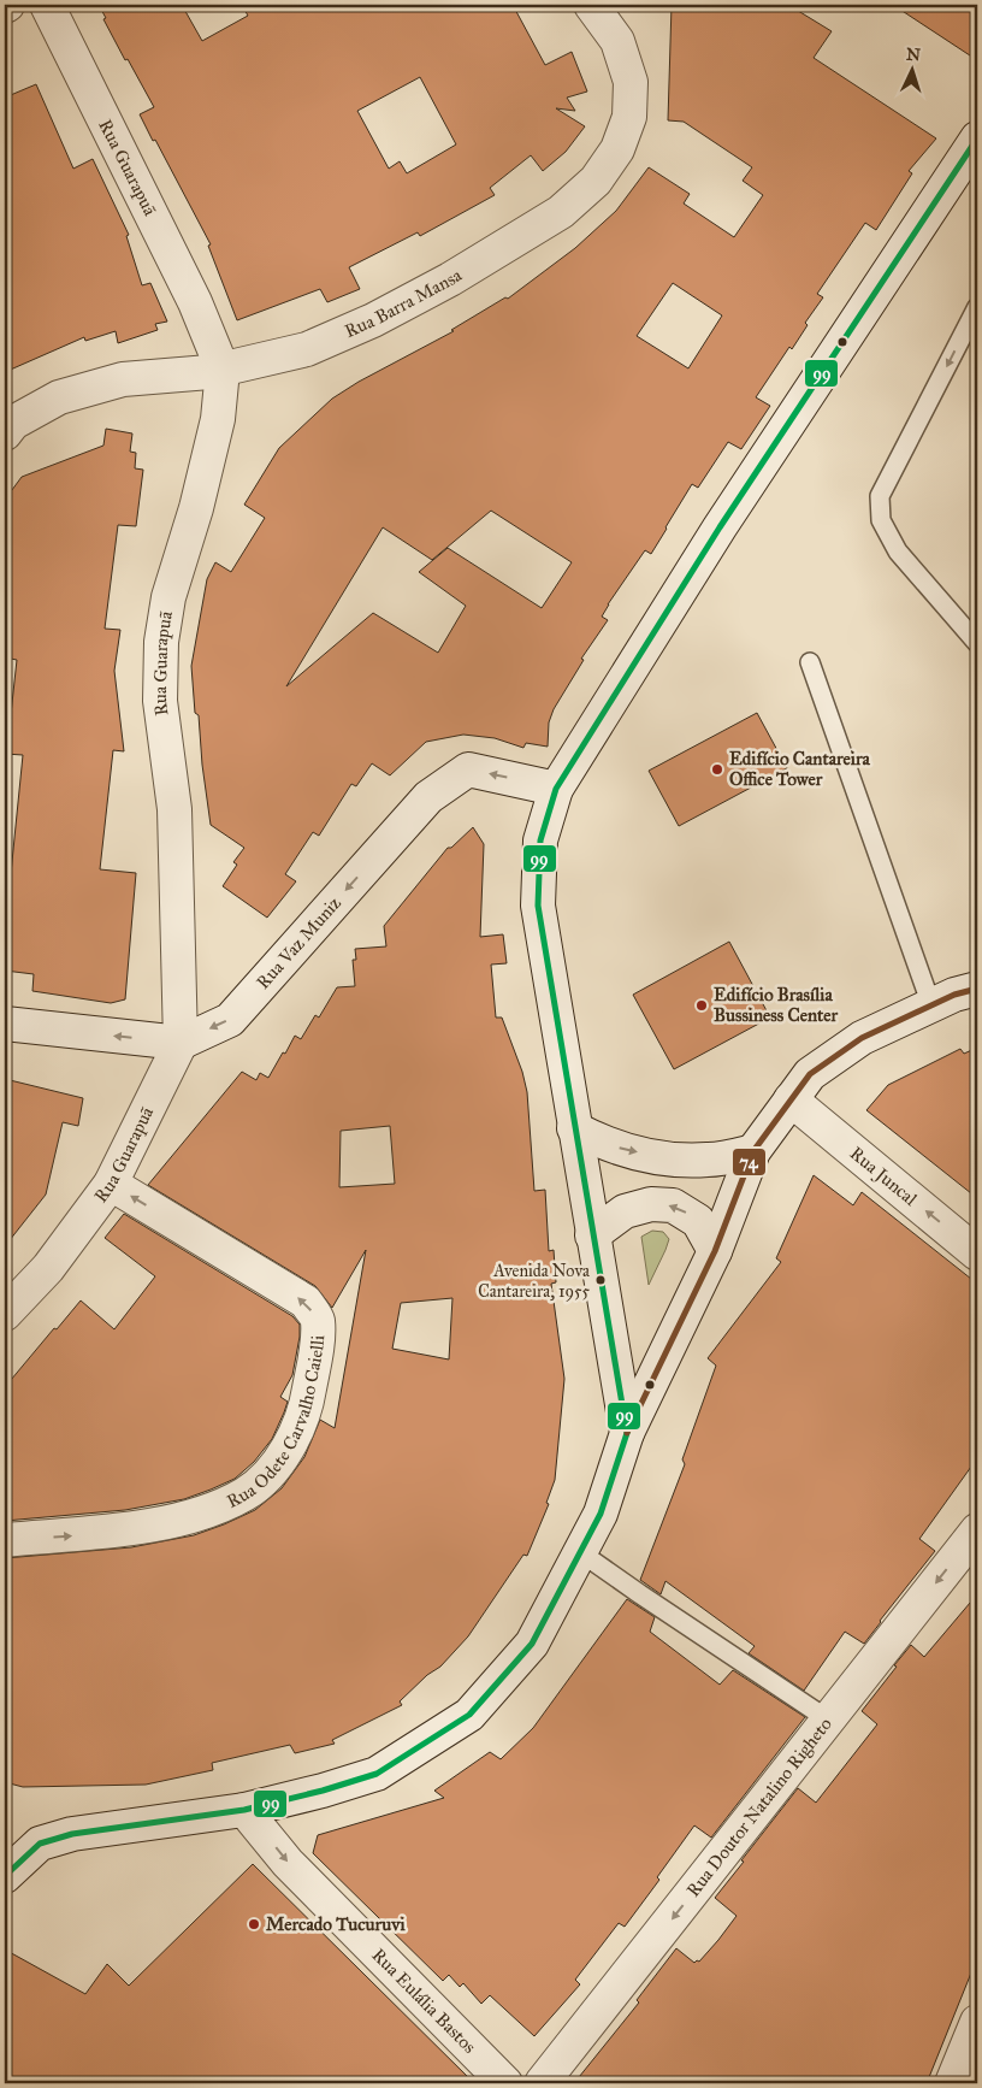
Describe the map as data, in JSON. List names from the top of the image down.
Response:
{
  "streets": {
    "street": [
      "Rua Guarapuã",
      "Rua Barra Mansa",
      "Rua Vaz Muniz",
      "Rua Juncal",
      "Rua Odete Carvalho Caielli",
      "Rua Doutor Natalino Righeto",
      "Rua Eulália Bastos"
    ]
  },
  "crossings": [
    ["Rua Guarapuã", "Rua Barra Mansa"],
    ["Rua Guarapuã", "Rua Vaz Muniz"],
    ["Rua Guarapuã", "Rua Odete Carvalho Caielli"]
  ],
  "one_way": ["Rua Vaz Muniz", "Rua Juncal", "Rua Eulália Bastos"],
  "places": [
    "Edifício Cantareira Office Tower",
    "Edifício Brasília Bussiness Center",
    "Avenida Nova Cantareira, 1955",
    "Mercado Tucuruvi"
  ],
  "lines": ["transit line 99", "transit line 74"],
  "north": "top"
}
